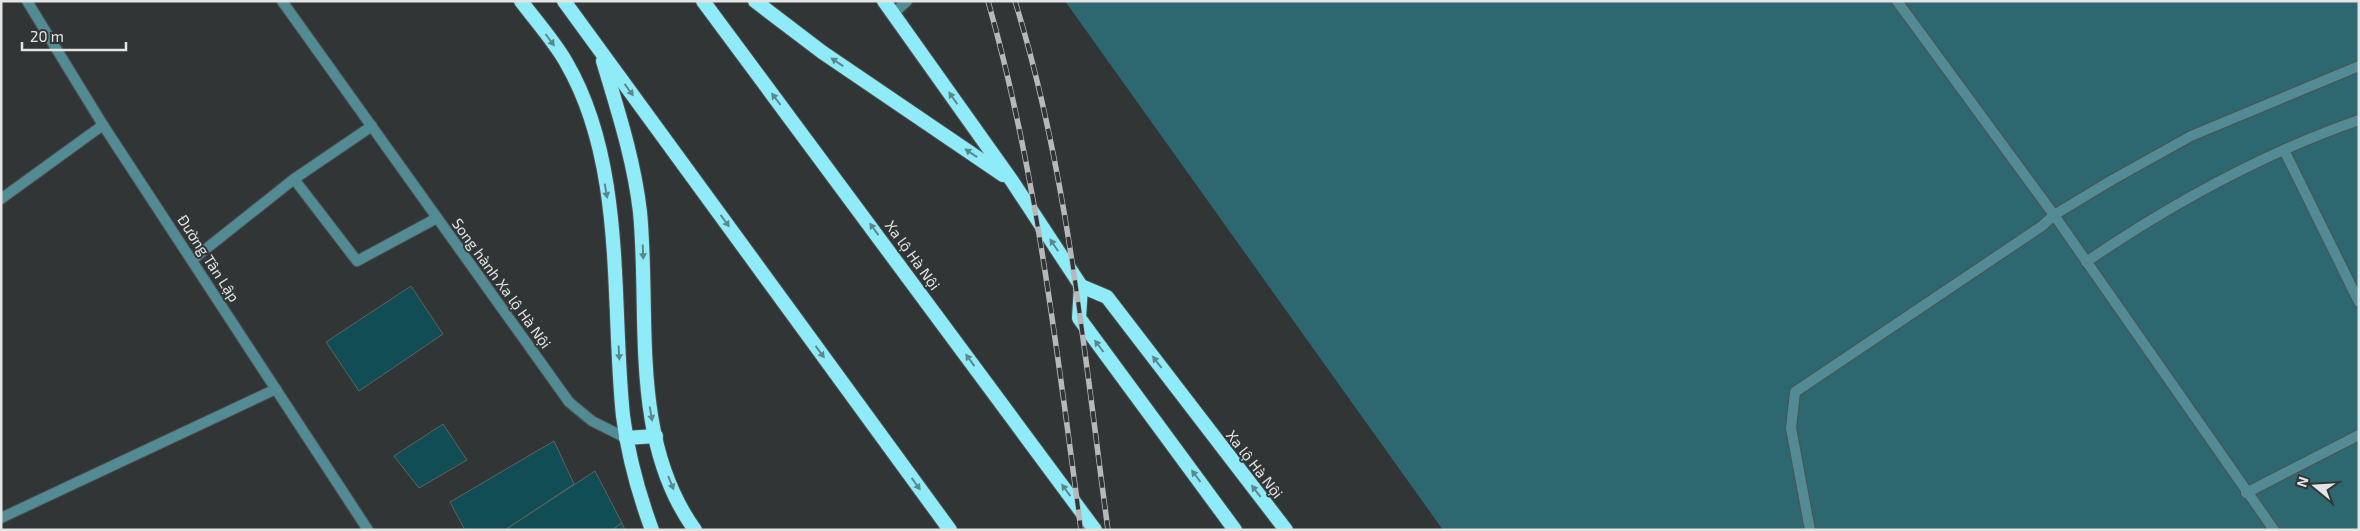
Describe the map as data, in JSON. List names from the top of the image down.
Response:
{
  "streets": {
    "highway": ["Xa lộ Hà Nội"],
    "street": ["Đường Tân Lập", "Song hành Xa lộ Hà Nội"]
  },
  "scale_bar": "20 m",
  "north": "left"
}
